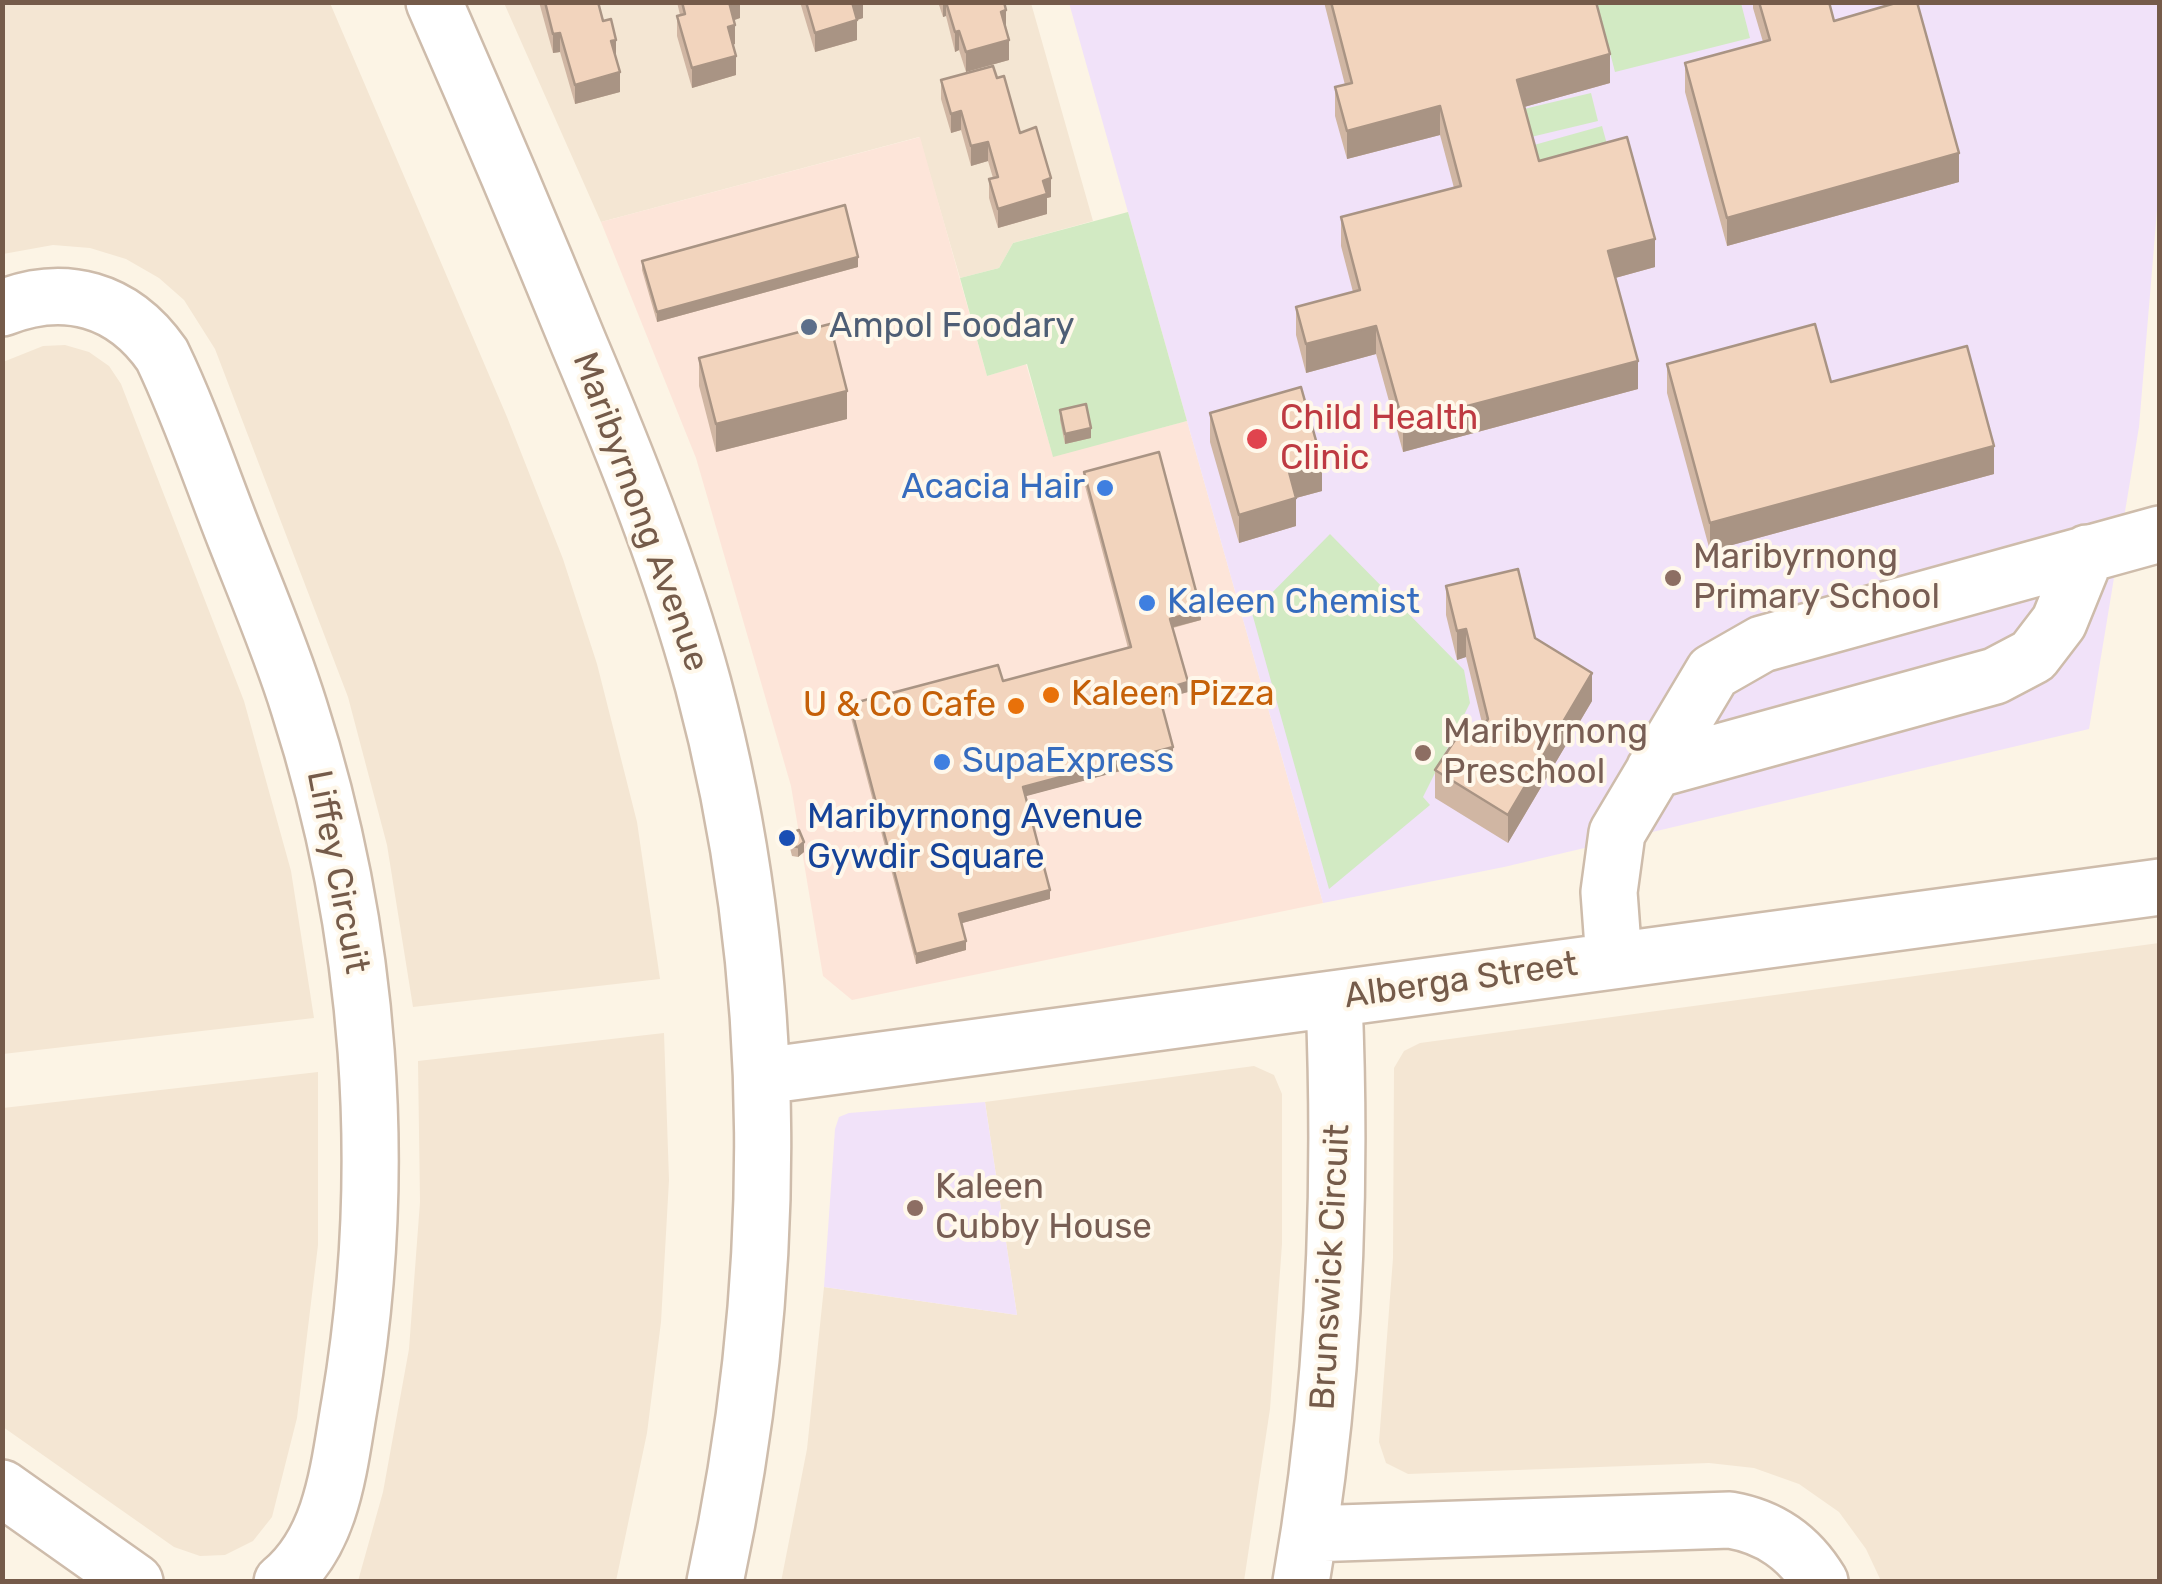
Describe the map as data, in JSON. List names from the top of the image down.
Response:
{
  "streets": {
    "street": [
      "Maribyrnong Avenue",
      "Liffey Circuit",
      "Alberga Street",
      "Brunswick Circuit"
    ]
  },
  "crossings": [
    ["Maribyrnong Avenue", "Alberga Street"],
    ["Alberga Street", "Brunswick Circuit"]
  ],
  "places": [
    "Ampol Foodary",
    "Child Health Clinic",
    "Acacia Hair",
    "Maribyrnong Primary School",
    "Kaleen Chemist",
    "Kaleen Pizza",
    "U & Co Cafe",
    "Maribyrnong Preschool",
    "SupaExpress",
    "Maribyrnong Avenue Gywdir Square",
    "Kaleen Cubby House"
  ]
}
